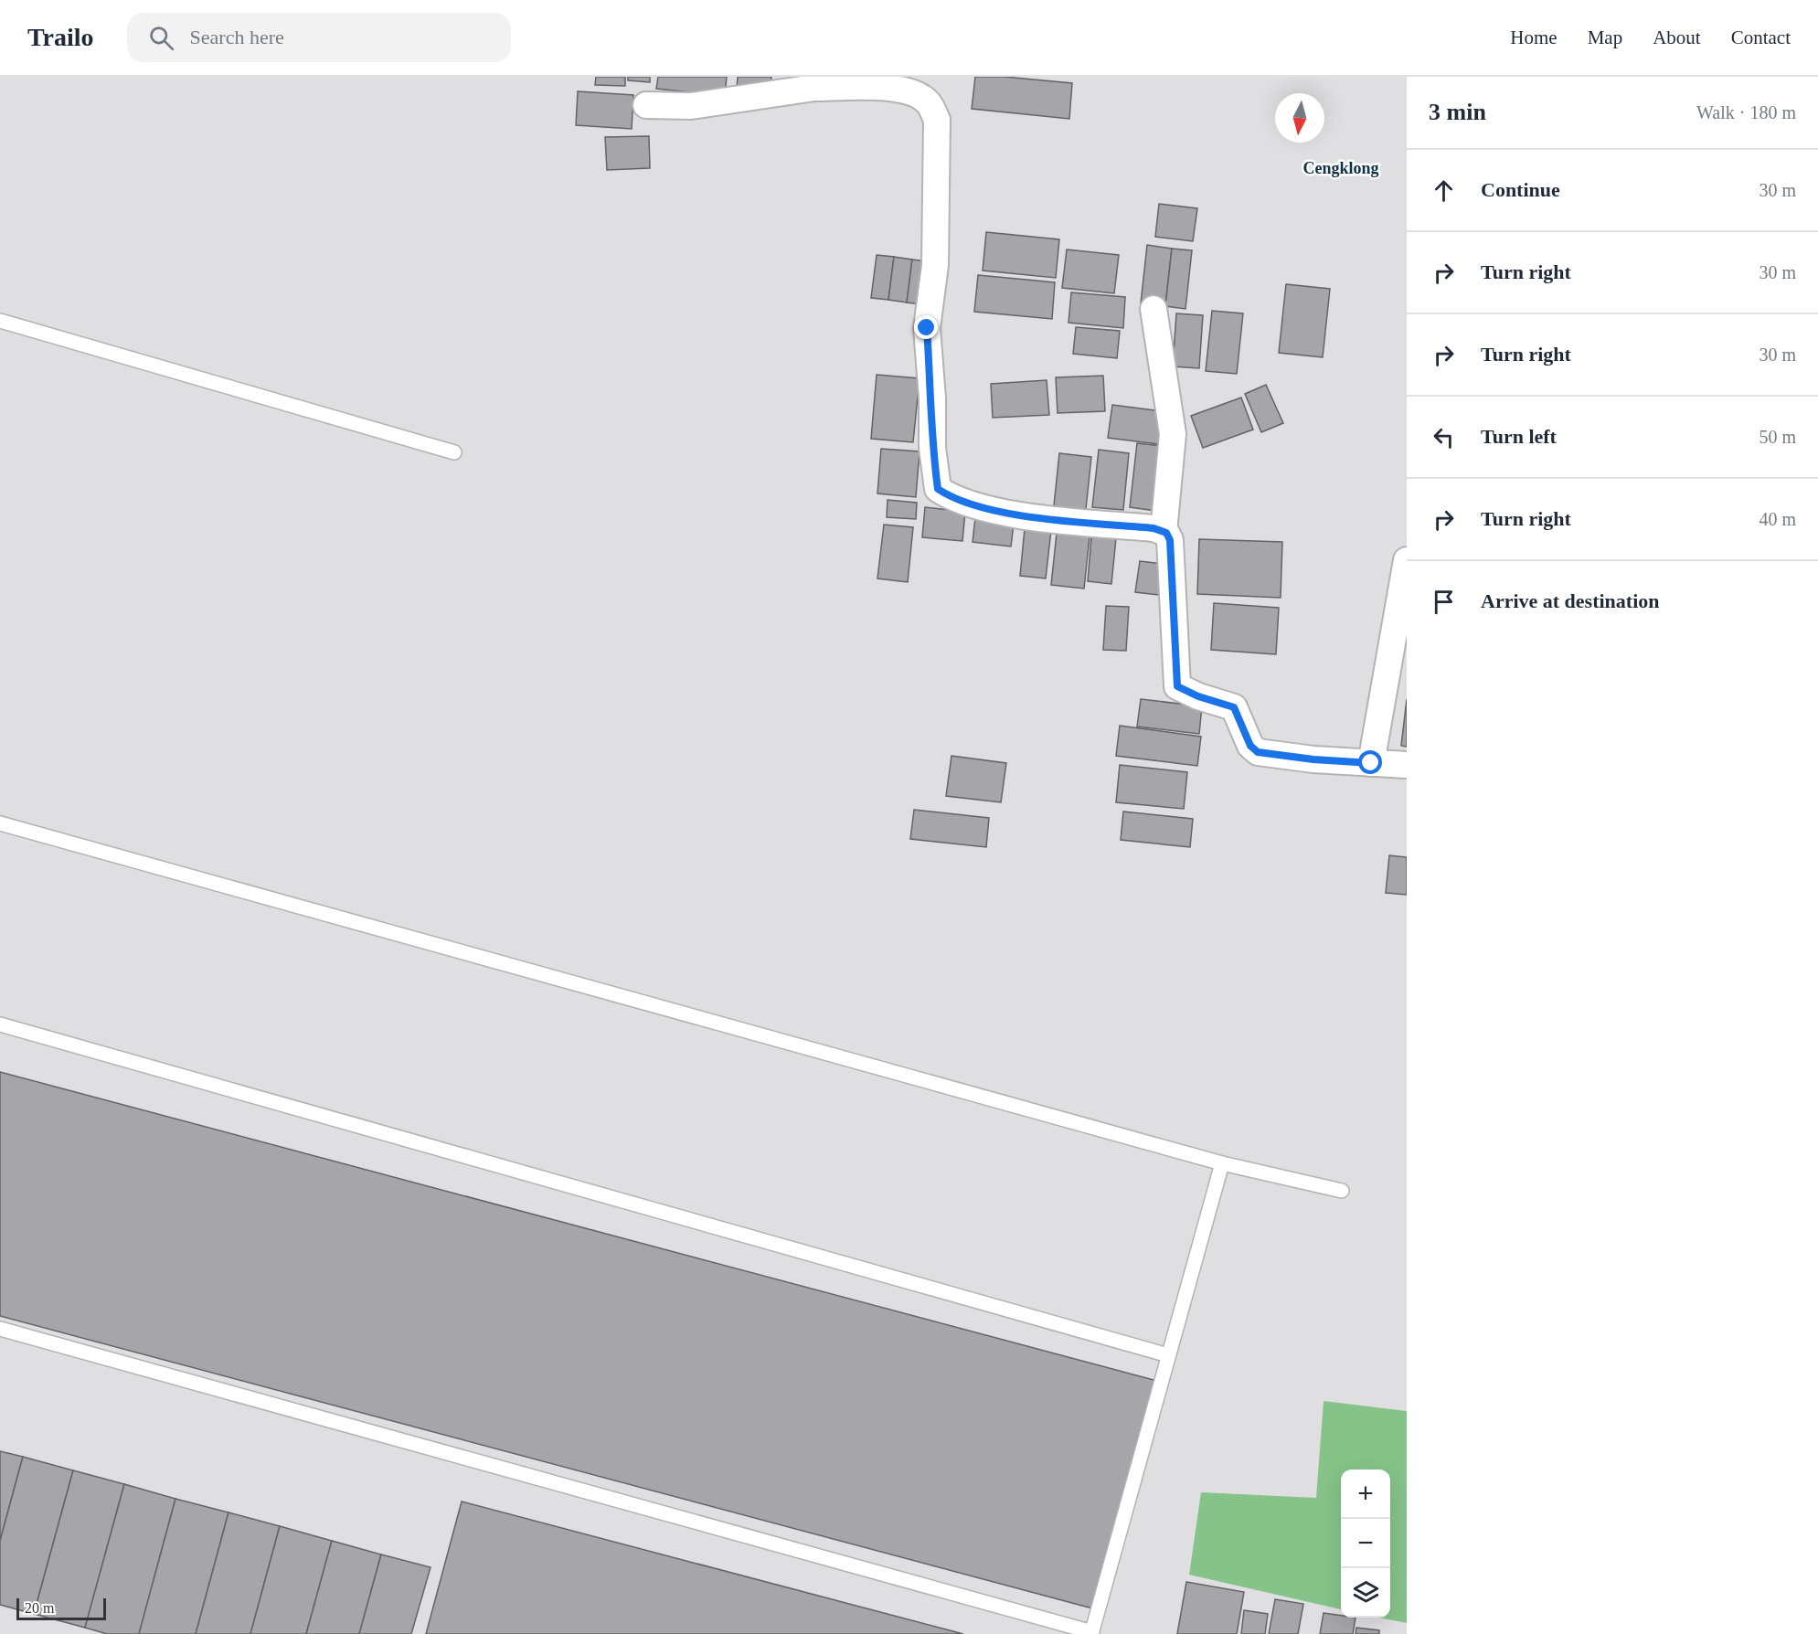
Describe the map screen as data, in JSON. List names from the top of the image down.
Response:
{
  "districts": ["Cengklong"],
  "scale_bar": "20 m",
  "north": "bottom",
  "page": {
    "header": "Trailo",
    "search": "Search here",
    "nav": [
      "Home",
      "Map",
      "About",
      "Contact"
    ],
    "heading": ["3 min", "Walk · 180 m"],
    "list": [
      ["Continue", "30 m"],
      ["Turn right", "30 m"],
      ["Turn right", "30 m"],
      ["Turn left", "50 m"],
      ["Turn right", "40 m"],
      "Arrive at destination"
    ],
    "map_buttons": ["+", "−"],
    "scale": "20 m"
  }
}
